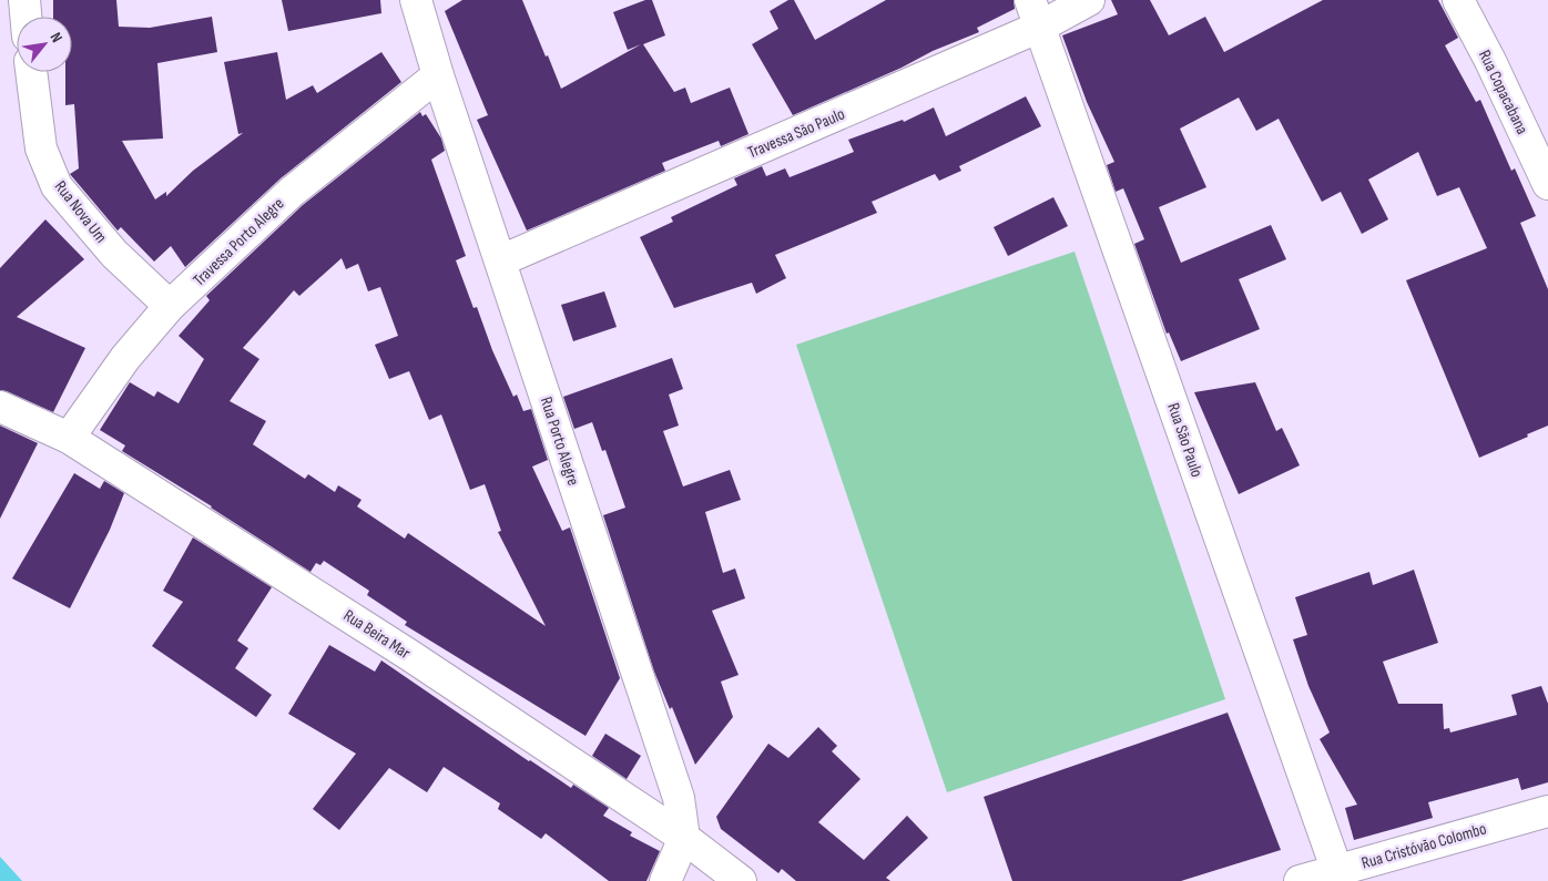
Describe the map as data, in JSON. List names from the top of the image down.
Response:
{
  "streets": {
    "street": [
      "Rua Copacabana",
      "Travessa São Paulo",
      "Rua Nova Um",
      "Travessa Porto Alegre",
      "Rua São Paulo",
      "Rua Porto Alegre",
      "Rua Beira Mar",
      "Rua Cristóvão Colombo"
    ]
  },
  "crossings": [
    ["Travessa São Paulo", "Rua São Paulo"],
    ["Travessa São Paulo", "Rua Porto Alegre"],
    ["Rua Nova Um", "Travessa Porto Alegre"],
    ["Travessa Porto Alegre", "Rua Porto Alegre"],
    ["Travessa Porto Alegre", "Rua Beira Mar"],
    ["Rua São Paulo", "Rua Cristóvão Colombo"],
    ["Rua Porto Alegre", "Rua Beira Mar"]
  ],
  "north": "top right"
}
